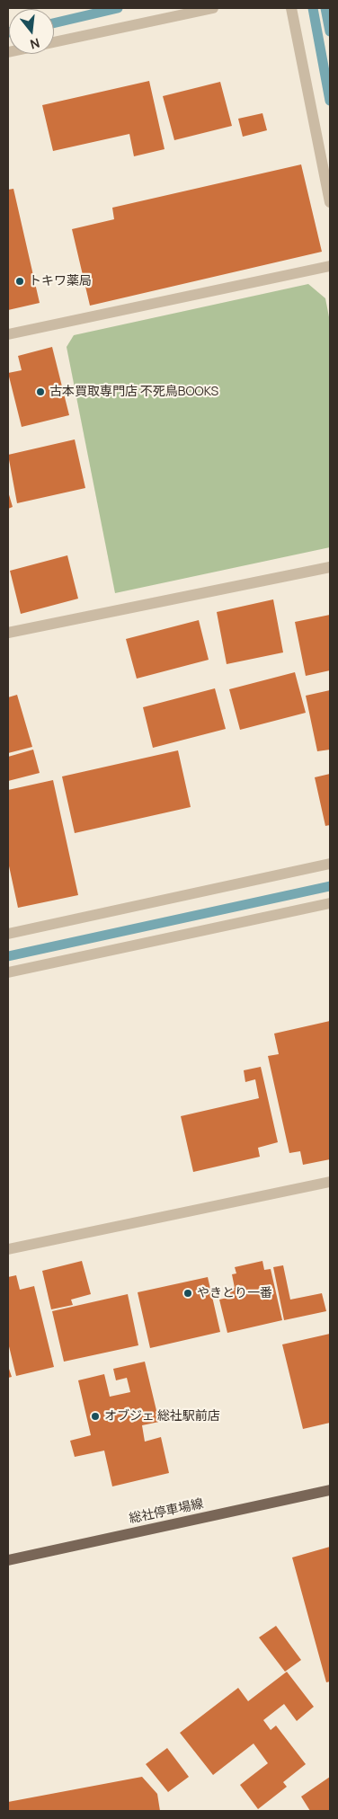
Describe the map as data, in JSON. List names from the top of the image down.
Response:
{
  "streets": {
    "main road": ["総社停車場線"]
  },
  "places": [
    "トキワ薬局",
    "古本買取専門店 不死鳥BOOKS",
    "やきとり一番",
    "オブジェ 総社駅前店"
  ],
  "north": "bottom"
}
